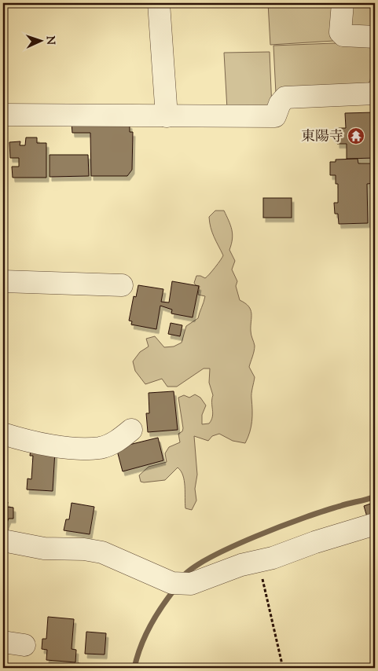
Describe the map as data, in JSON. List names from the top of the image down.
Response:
{
  "places": {
    "temple": ["東陽寺"]
  },
  "north": "right"
}
